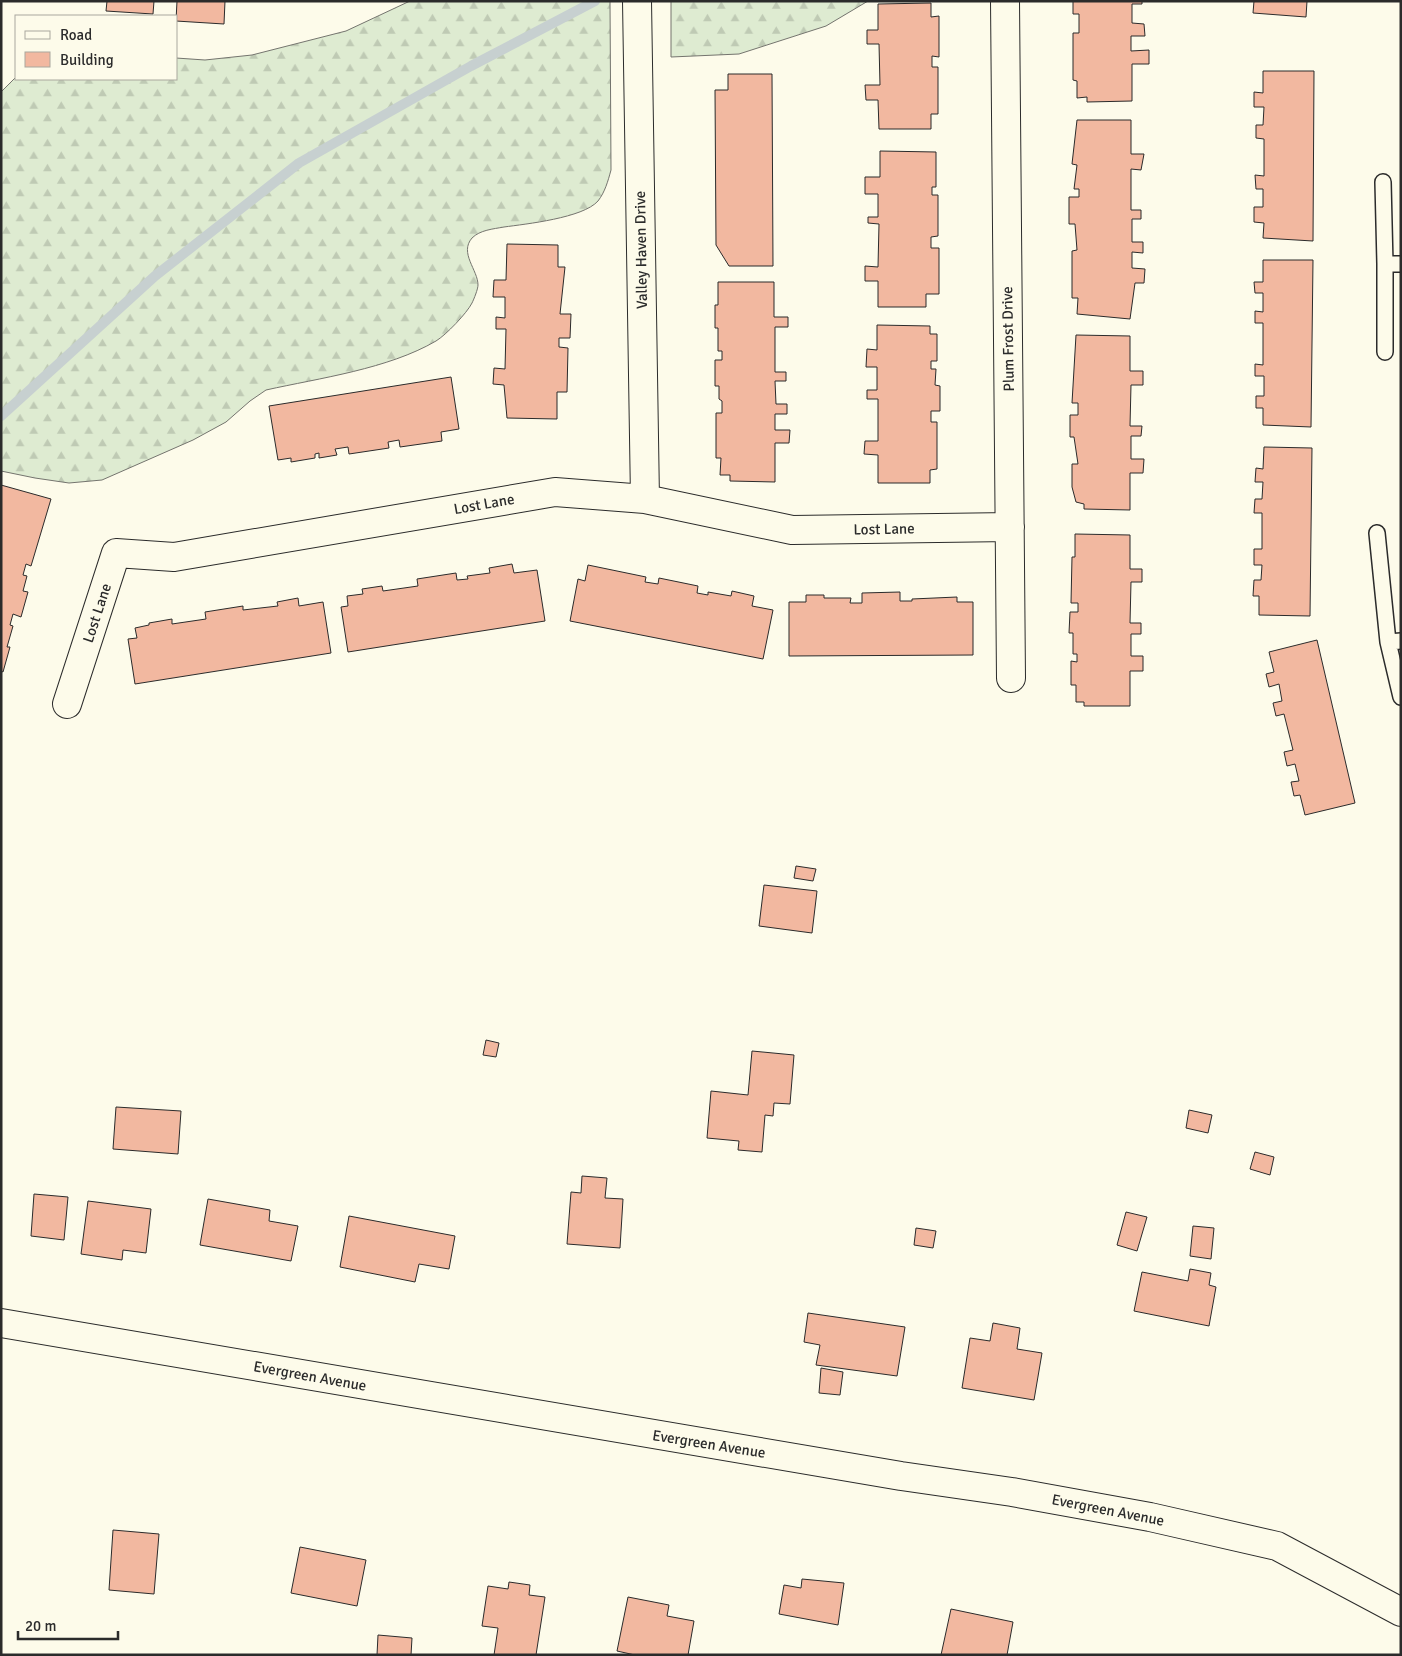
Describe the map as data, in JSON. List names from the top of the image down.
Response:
{
  "streets": {
    "street": [
      "Valley Haven Drive",
      "Plum Frost Drive",
      "Lost Lane",
      "Evergreen Avenue"
    ]
  },
  "crossings": [
    ["Valley Haven Drive", "Lost Lane"],
    ["Plum Frost Drive", "Lost Lane"]
  ],
  "legend": ["Road", "Building"],
  "scale_bar": "20 m"
}
